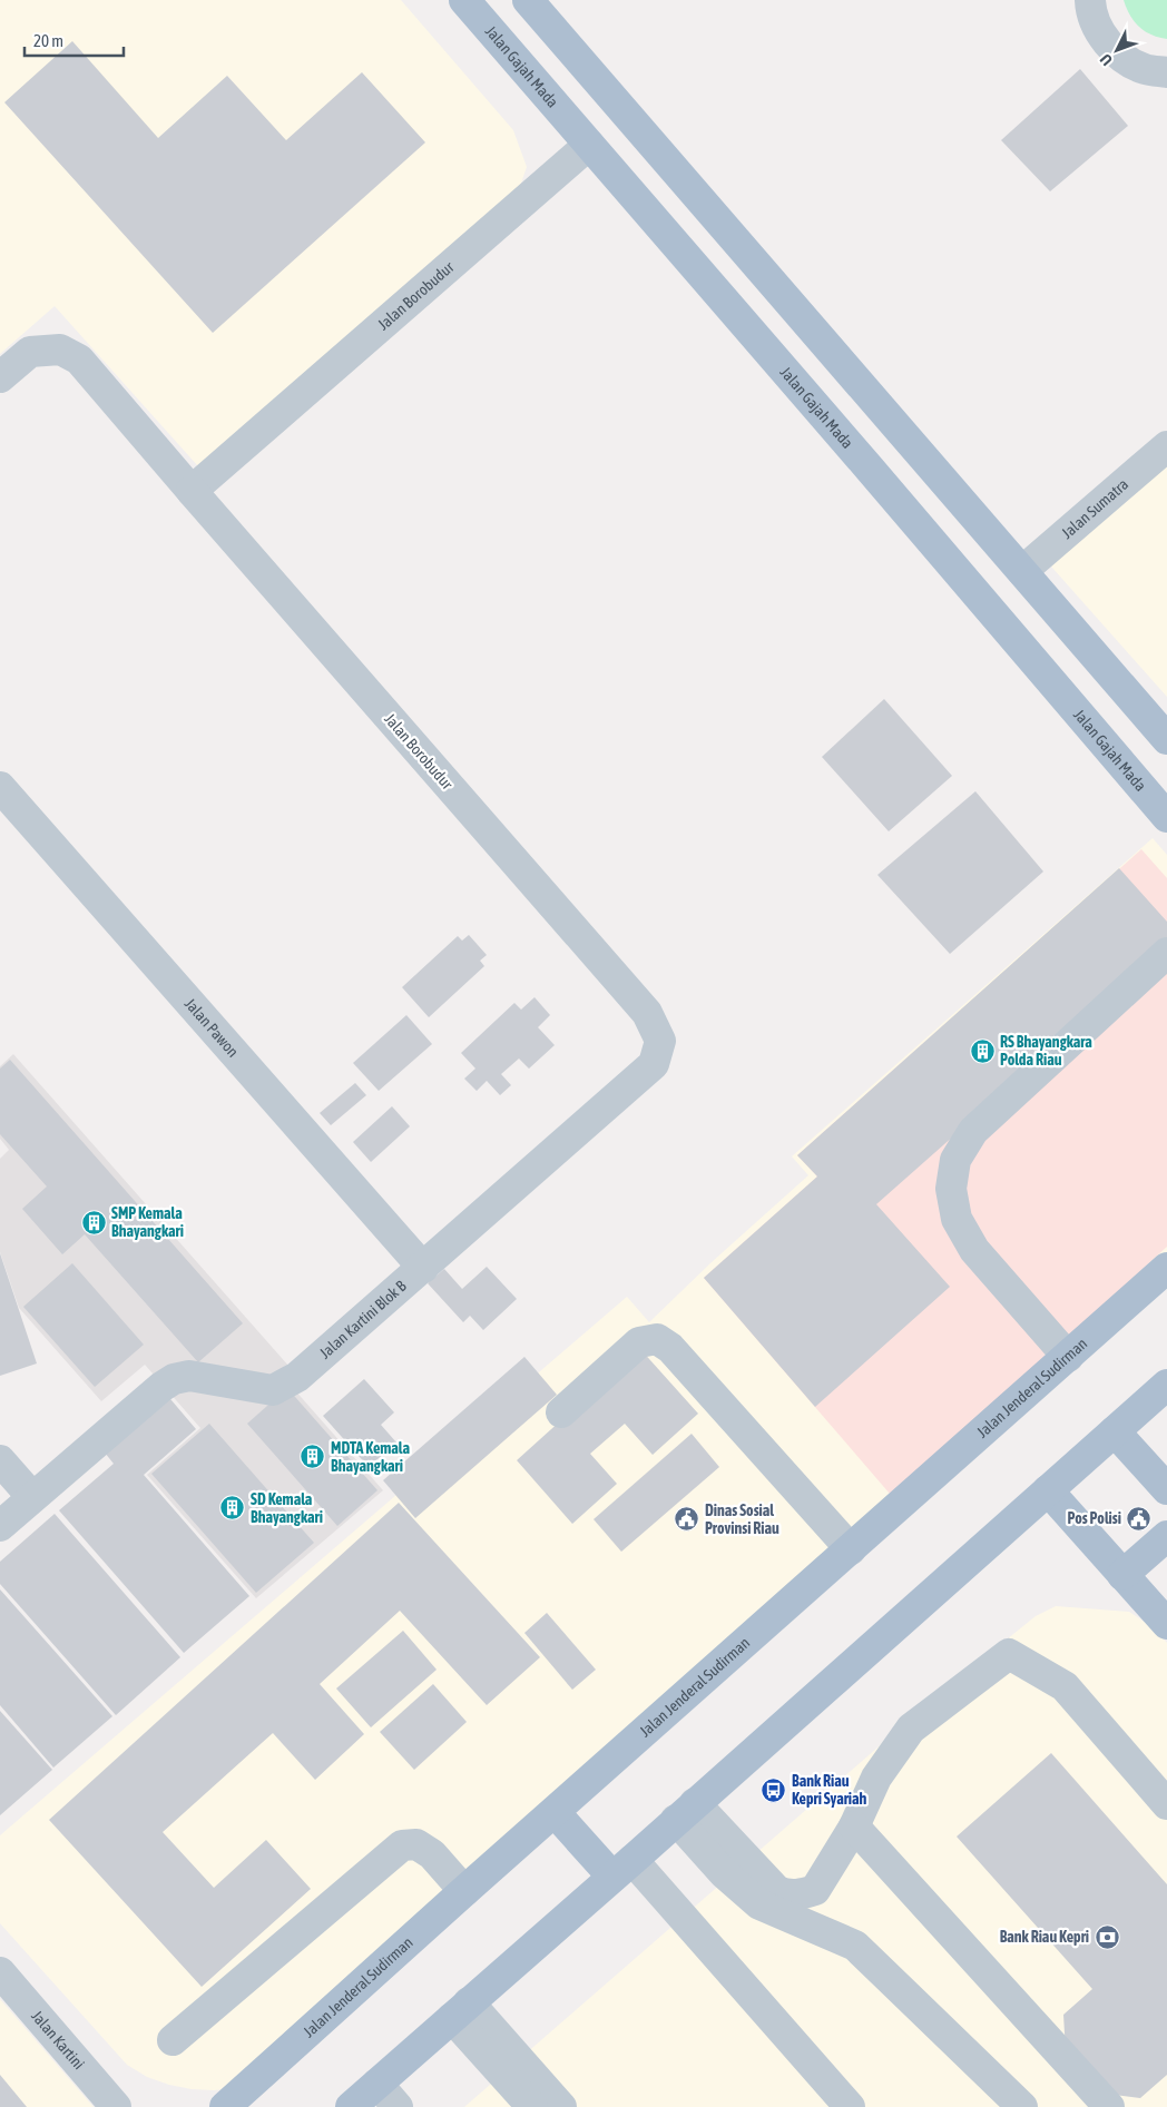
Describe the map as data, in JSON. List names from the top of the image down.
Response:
{
  "streets": {
    "main road": ["Jalan Gajah Mada", "Jalan Jenderal Sudirman"],
    "street": [
      "Jalan Borobudur",
      "Jalan Sumatra",
      "Jalan Pawon",
      "Jalan Kartini Blok B",
      "Jalan Kartini"
    ]
  },
  "crossings": [
    ["Jalan Gajah Mada", "Jalan Borobudur"],
    ["Jalan Borobudur", "Jalan Kartini Blok B"],
    ["Jalan Pawon", "Jalan Kartini Blok B"]
  ],
  "places": {
    "building": [
      "RS Bhayangkara Polda Riau",
      "SMP Kemala Bhayangkari",
      "MDTA Kemala Bhayangkari",
      "SD Kemala Bhayangkari"
    ],
    "public building": ["Pos Polisi", "Dinas Sosial Provinsi Riau"],
    "bus stop": ["Bank Riau Kepri Syariah"],
    "bank": ["Bank Riau Kepri"]
  },
  "scale_bar": "20 m",
  "north": "bottom left"
}
